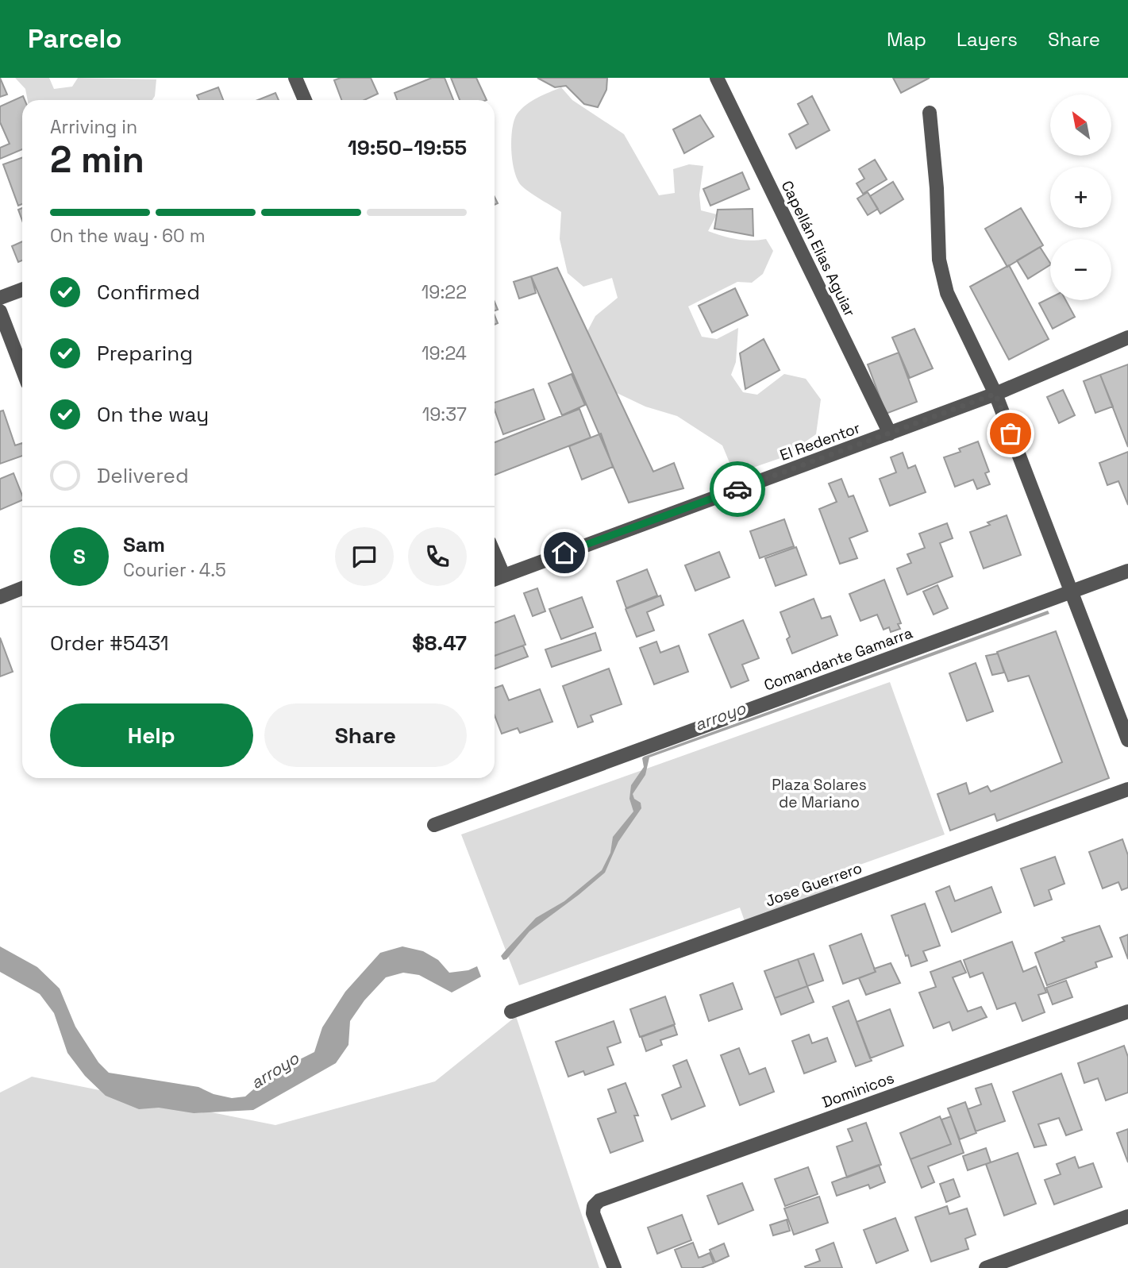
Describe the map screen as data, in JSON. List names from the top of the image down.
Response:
{
  "streets": {
    "street": [
      "Capellán Elias Aguiar",
      "El Redentor",
      "Comandante Gamarra",
      "Jose Guerrero",
      "Dominicos"
    ]
  },
  "crossings": [
    ["Capellán Elias Aguiar", "El Redentor"]
  ],
  "water": ["arroyo"],
  "parks": ["Plaza Solares de Mariano"],
  "north": "top left",
  "page": {
    "header": "Parcelo",
    "nav": ["Map", "Layers", "Share"],
    "map_buttons": ["+", "−"],
    "heading": ["2 min", "Arriving in", "19:50–19:55"],
    "panel": [
      "Sam",
      "Courier · 4.5",
      "Order #5431",
      "$8.47"
    ],
    "bar": "On the way · 60 m",
    "list": [
      ["Confirmed", "19:22"],
      ["Preparing", "19:24"],
      ["On the way", "19:37"],
      "Delivered"
    ],
    "round": "S",
    "buttons": ["Help", "Share"]
  }
}
